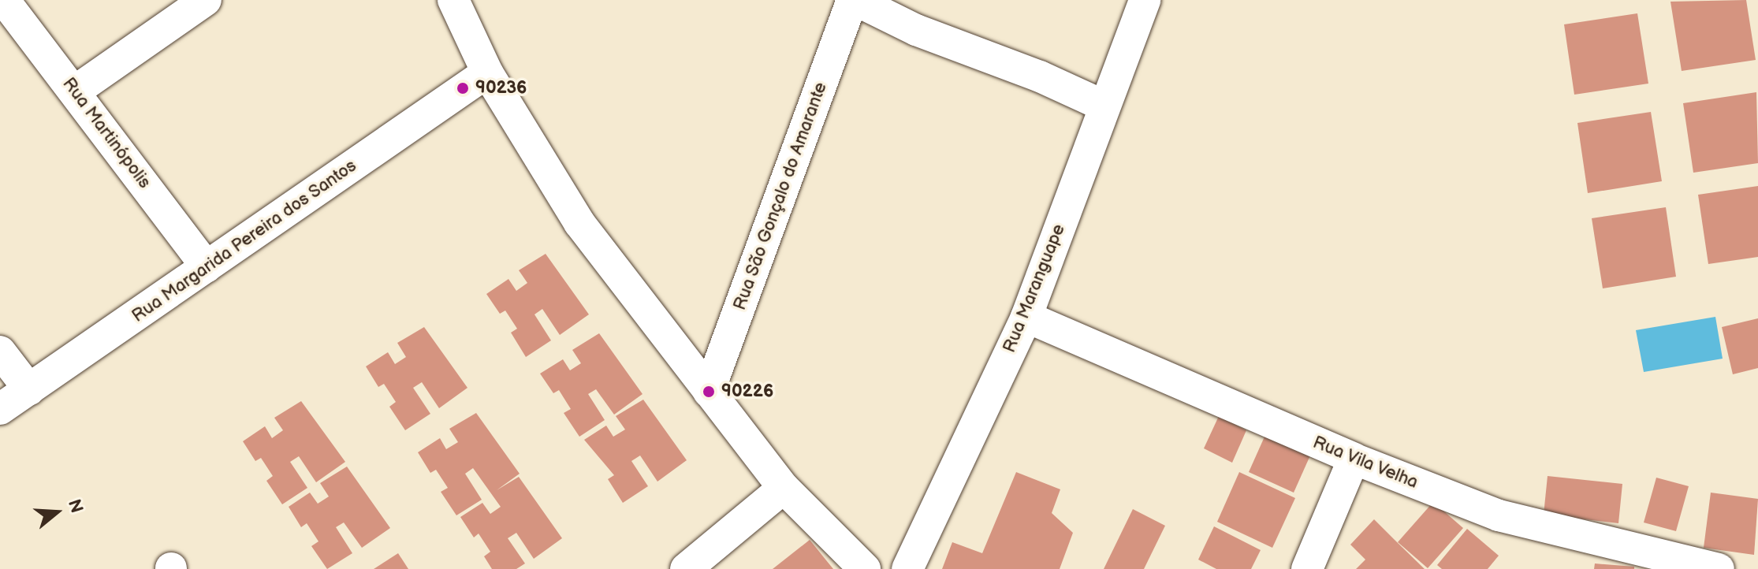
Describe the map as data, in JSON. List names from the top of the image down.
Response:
{
  "streets": {
    "street": [
      "Rua Martinópolis",
      "Rua São Gonçalo do Amarante",
      "Rua Margarida Pereira dos Santos",
      "Rua Maranguape",
      "Rua Vila Velha"
    ]
  },
  "crossings": [
    ["Rua Martinópolis", "Rua Margarida Pereira dos Santos"],
    ["Rua Maranguape", "Rua Vila Velha"]
  ],
  "places": ["90236", "90226"],
  "north": "right"
}
